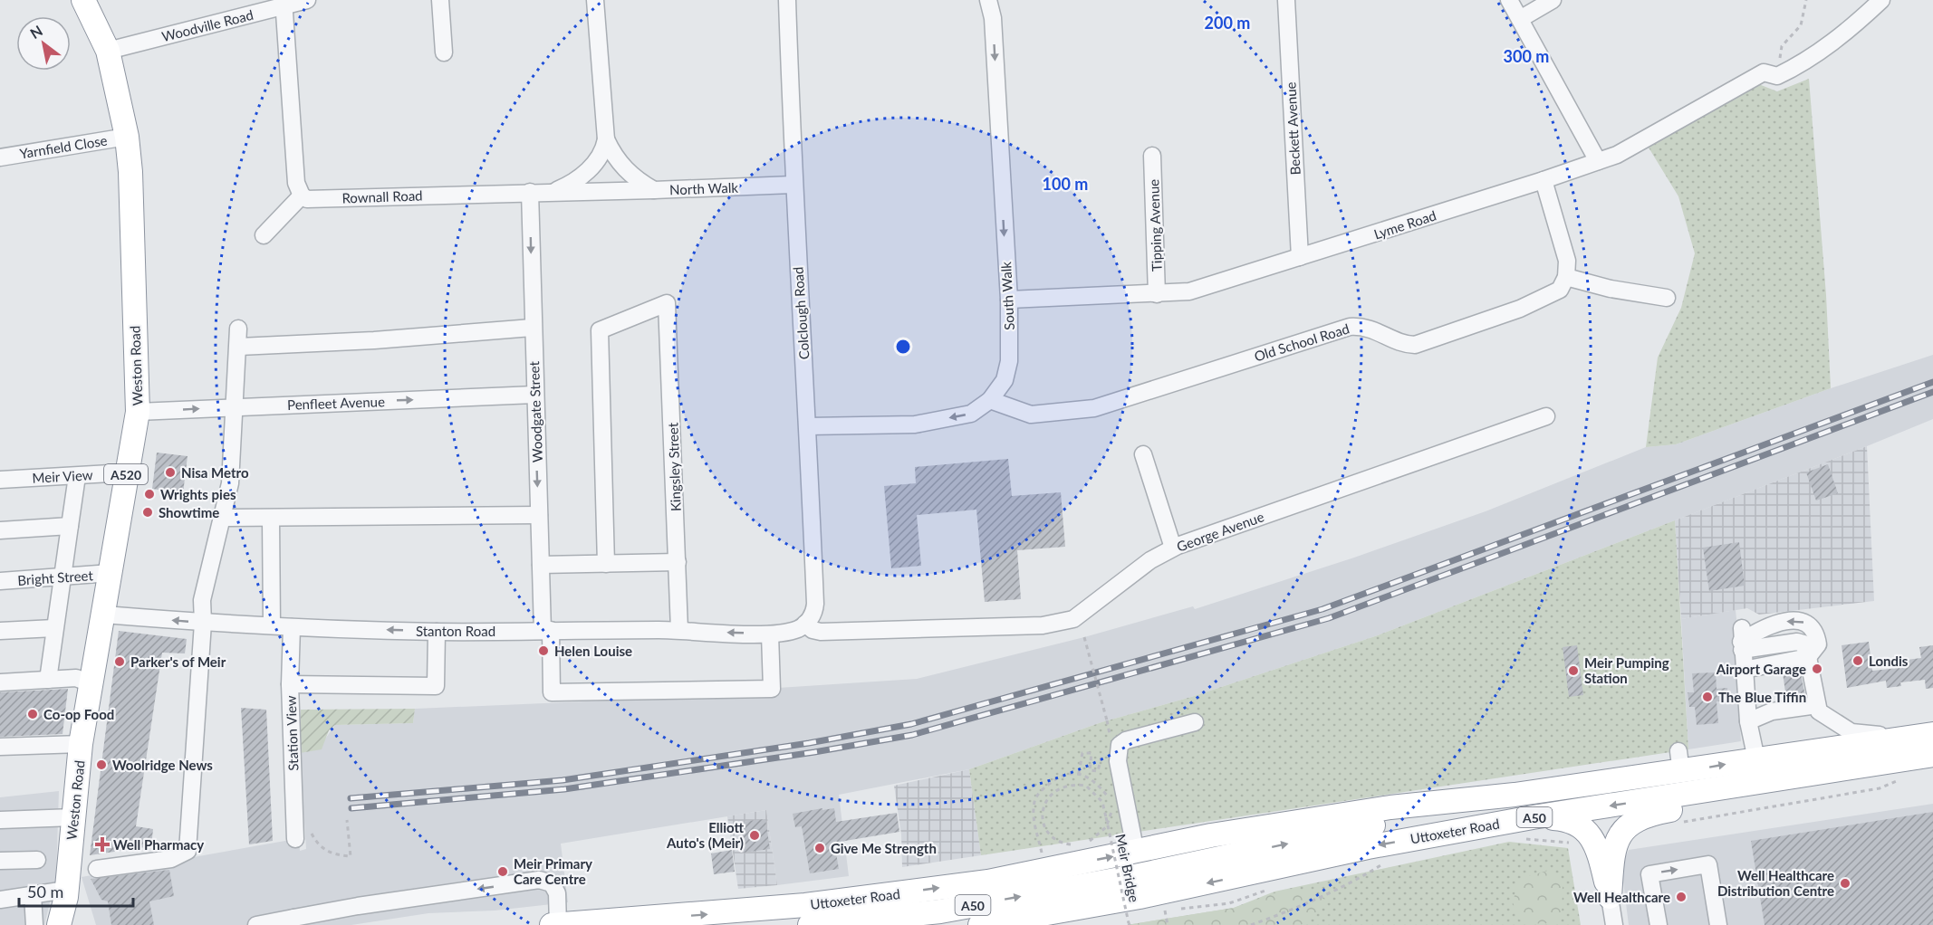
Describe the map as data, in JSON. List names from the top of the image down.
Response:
{
  "streets": {
    "highway": [
      "Weston Road",
      "A520",
      "A50",
      "Uttoxeter Road"
    ],
    "street": [
      "Woodville Road",
      "Beckett Avenue",
      "Yarnfield Close",
      "North Walk",
      "Rownall Road",
      "Lyme Road",
      "Tipping Avenue",
      "South Walk",
      "Colclough Road",
      "Old School Road",
      "Penfleet Avenue",
      "Woodgate Street",
      "Kingsley Street",
      "Meir View",
      "George Avenue",
      "Bright Street",
      "Stanton Road",
      "Station View"
    ],
    "path": ["Meir Bridge"]
  },
  "crossings": [
    ["Woodville Road", "Weston Road"],
    ["Beckett Avenue", "Lyme Road"],
    ["Yarnfield Close", "Weston Road"],
    ["North Walk", "Rownall Road"],
    ["North Walk", "Colclough Road"],
    ["Rownall Road", "Woodgate Street"],
    ["Lyme Road", "Tipping Avenue"],
    ["Lyme Road", "South Walk"],
    ["South Walk", "Colclough Road"],
    ["South Walk", "Old School Road"],
    ["Colclough Road", "George Avenue"],
    ["Colclough Road", "Stanton Road"],
    ["Weston Road", "Penfleet Avenue"],
    ["Weston Road", "Meir View"],
    ["Weston Road", "Bright Street"],
    ["Weston Road", "Stanton Road"],
    ["Penfleet Avenue", "Woodgate Street"],
    ["Woodgate Street", "Stanton Road"],
    ["Kingsley Street", "Stanton Road"],
    ["George Avenue", "Stanton Road"],
    ["Stanton Road", "Station View"],
    ["A50", "Uttoxeter Road"]
  ],
  "places": {
    "other": [
      "Nisa Metro",
      "Wrights pies",
      "Showtime",
      "Helen Louise",
      "Londis",
      "Parker's of Meir",
      "Airport Garage",
      "Meir Pumping Station",
      "The Blue Tiffin",
      "Co-op Food",
      "Woolridge News",
      "Elliott Auto's (Meir)",
      "Give Me Strength",
      "Meir Primary Care Centre",
      "Well Healthcare Distribution Centre",
      "Well Healthcare"
    ],
    "health": ["Well Pharmacy"]
  },
  "scale_bar": "50 m",
  "north": "top left",
  "rings": ["200 m", "300 m", "100 m"]
}
